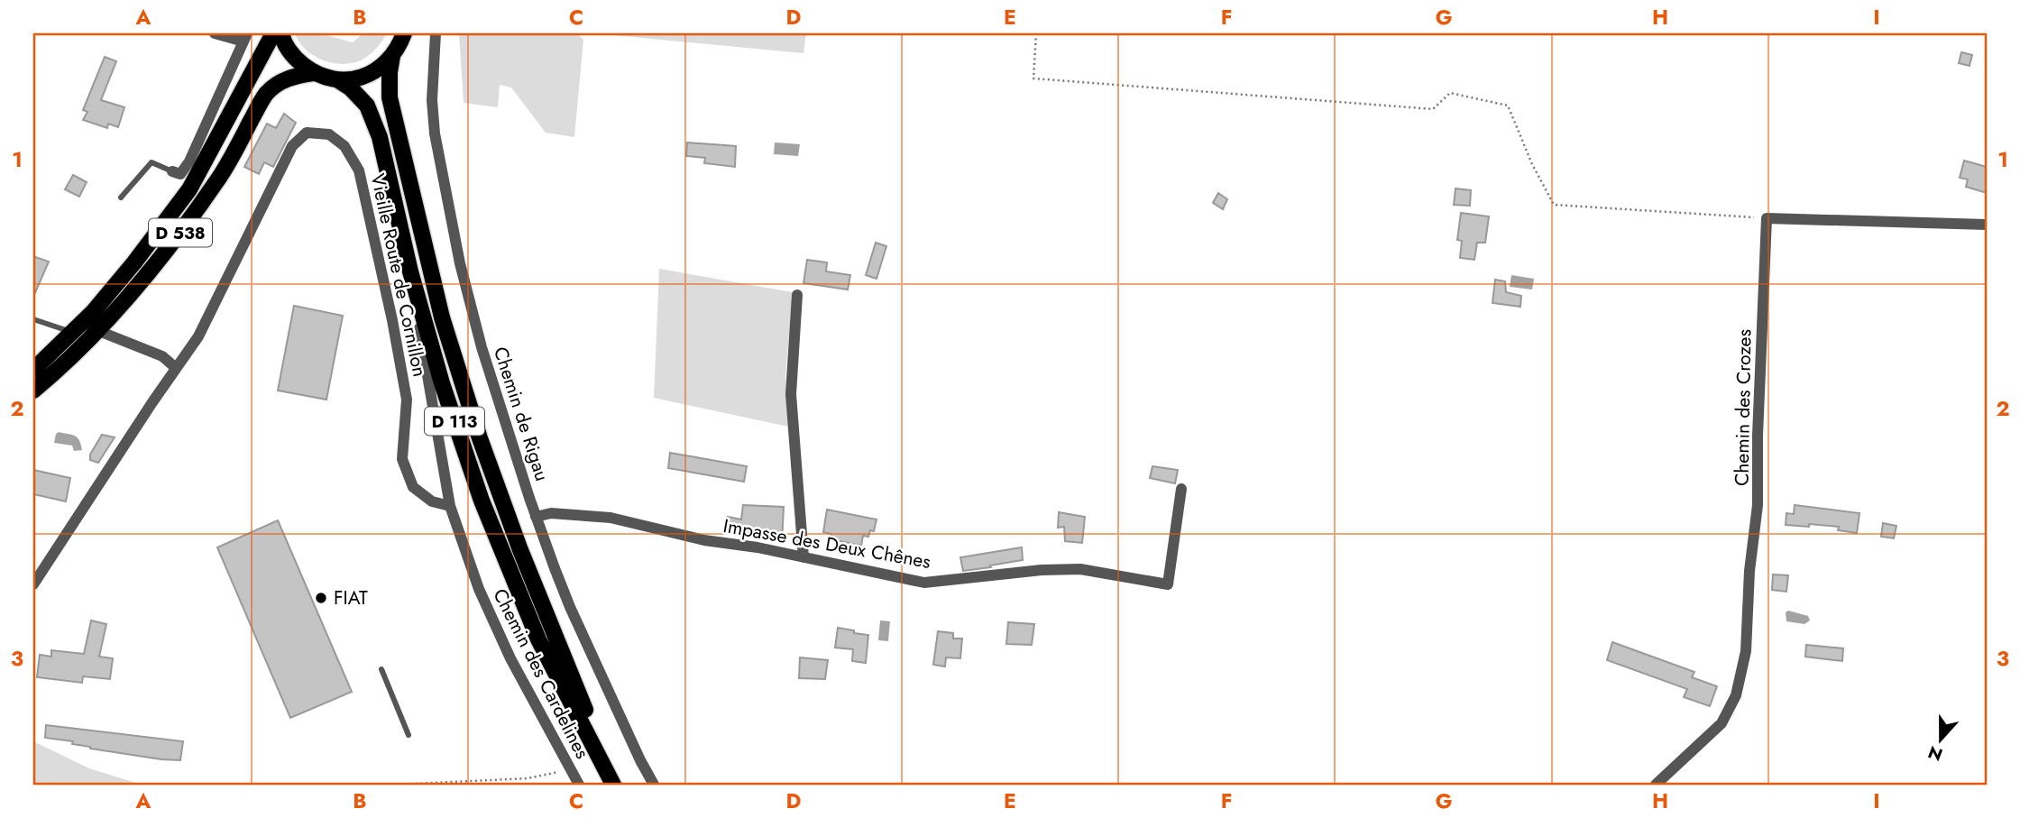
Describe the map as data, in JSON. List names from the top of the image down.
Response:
{
  "streets": {
    "main road": ["D 538", "D 113"],
    "street": [
      "Vieille Route de Cornillon",
      "Chemin des Crozes",
      "Chemin de Rigau",
      "Impasse des Deux Chênes",
      "Chemin des Cardelines"
    ]
  },
  "crossings": [
    ["Vieille Route de Cornillon", "Chemin des Cardelines"],
    ["Chemin de Rigau", "Impasse des Deux Chênes"],
    ["D 113", "Chemin des Cardelines"]
  ],
  "places": ["FIAT"],
  "north": "bottom",
  "grid": {
    "columns": [
      "A",
      "B",
      "C",
      "D",
      "E",
      "F",
      "G",
      "H",
      "I"
    ],
    "rows": ["1", "2", "3"]
  }
}
